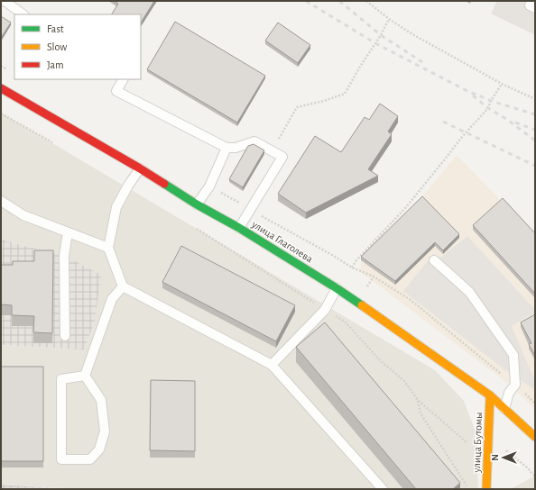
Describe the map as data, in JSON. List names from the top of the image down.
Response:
{
  "streets": {
    "main road": ["улица Глаголева", "улица Бутомы"]
  },
  "crossings": [
    ["улица Глаголева", "улица Бутомы"]
  ],
  "legend": ["Fast", "Slow", "Jam"],
  "north": "left"
}
